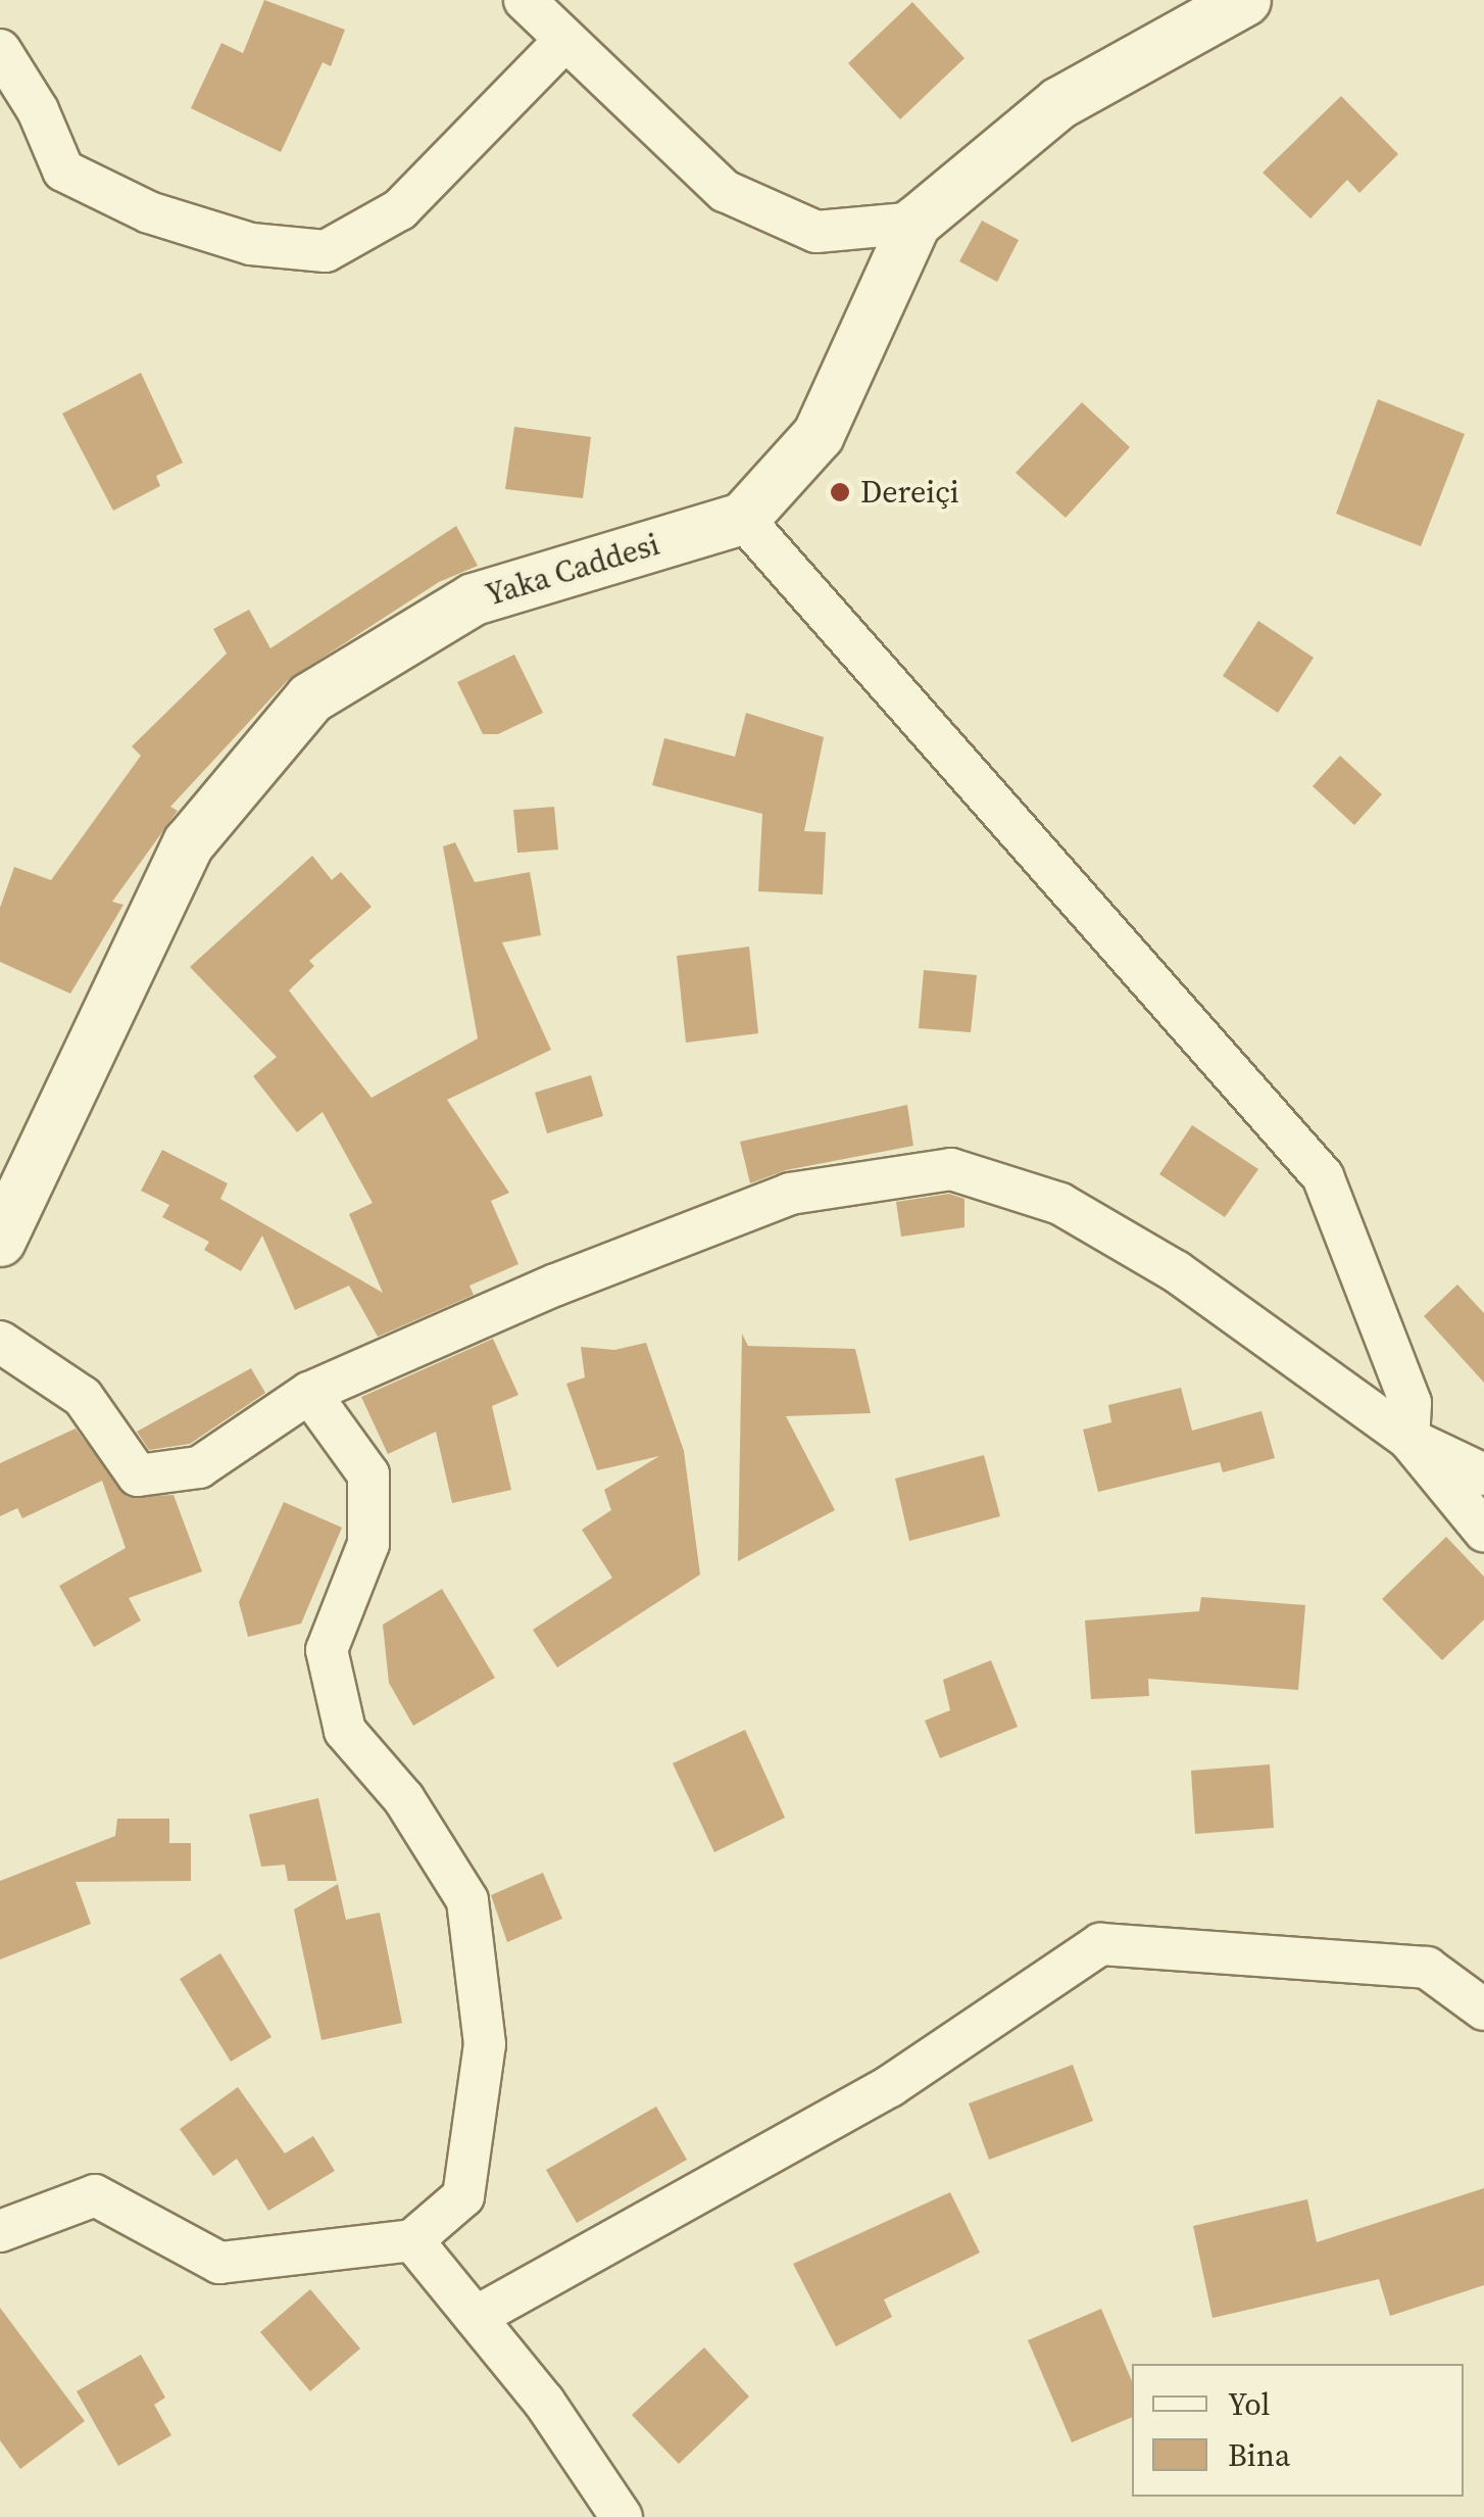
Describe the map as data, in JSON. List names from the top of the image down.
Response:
{
  "streets": {
    "street": ["Yaka Caddesi"]
  },
  "places": ["Dereiçi"],
  "legend": ["Yol", "Bina"]
}
